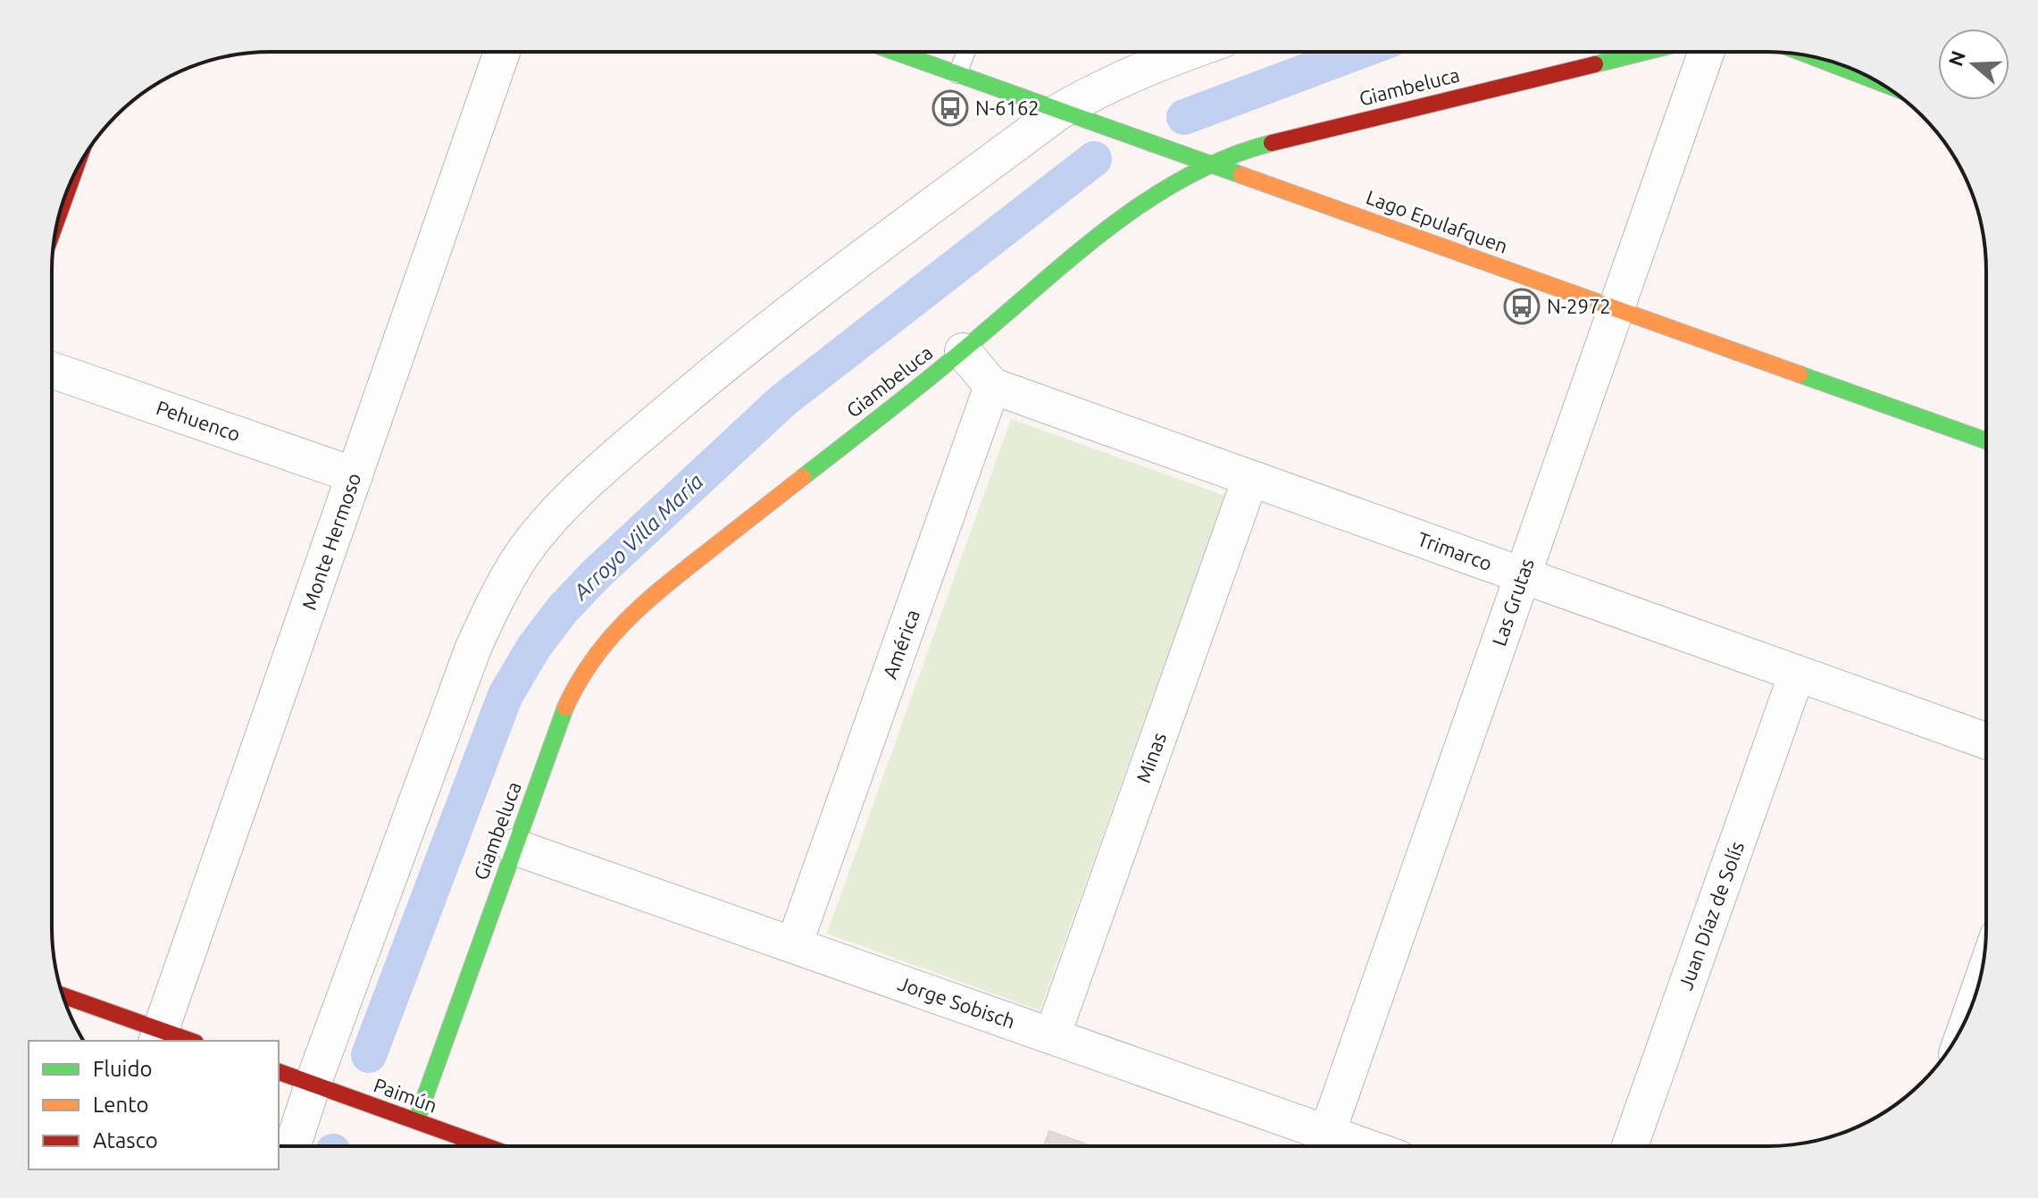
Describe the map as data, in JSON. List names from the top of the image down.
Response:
{
  "streets": {
    "street": [
      "Giambeluca",
      "Lago Epulafquen",
      "Pehuenco",
      "Monte Hermoso",
      "Trimarco",
      "Las Grutas",
      "América",
      "Minas",
      "Juan Díaz de Solís",
      "Jorge Sobisch",
      "Paimún"
    ]
  },
  "crossings": [
    ["Giambeluca", "Lago Epulafquen"],
    ["Giambeluca", "Jorge Sobisch"],
    ["Giambeluca", "Paimún"],
    ["Lago Epulafquen", "Las Grutas"],
    ["Pehuenco", "Monte Hermoso"],
    ["Trimarco", "Las Grutas"],
    ["Trimarco", "América"],
    ["Trimarco", "Minas"],
    ["Trimarco", "Juan Díaz de Solís"],
    ["Las Grutas", "Jorge Sobisch"],
    ["América", "Jorge Sobisch"],
    ["Minas", "Jorge Sobisch"]
  ],
  "water": ["Arroyo Villa María"],
  "places": {
    "bus stop": ["N-6162", "N-2972"]
  },
  "legend": ["Fluido", "Lento", "Atasco"],
  "north": "left"
}
